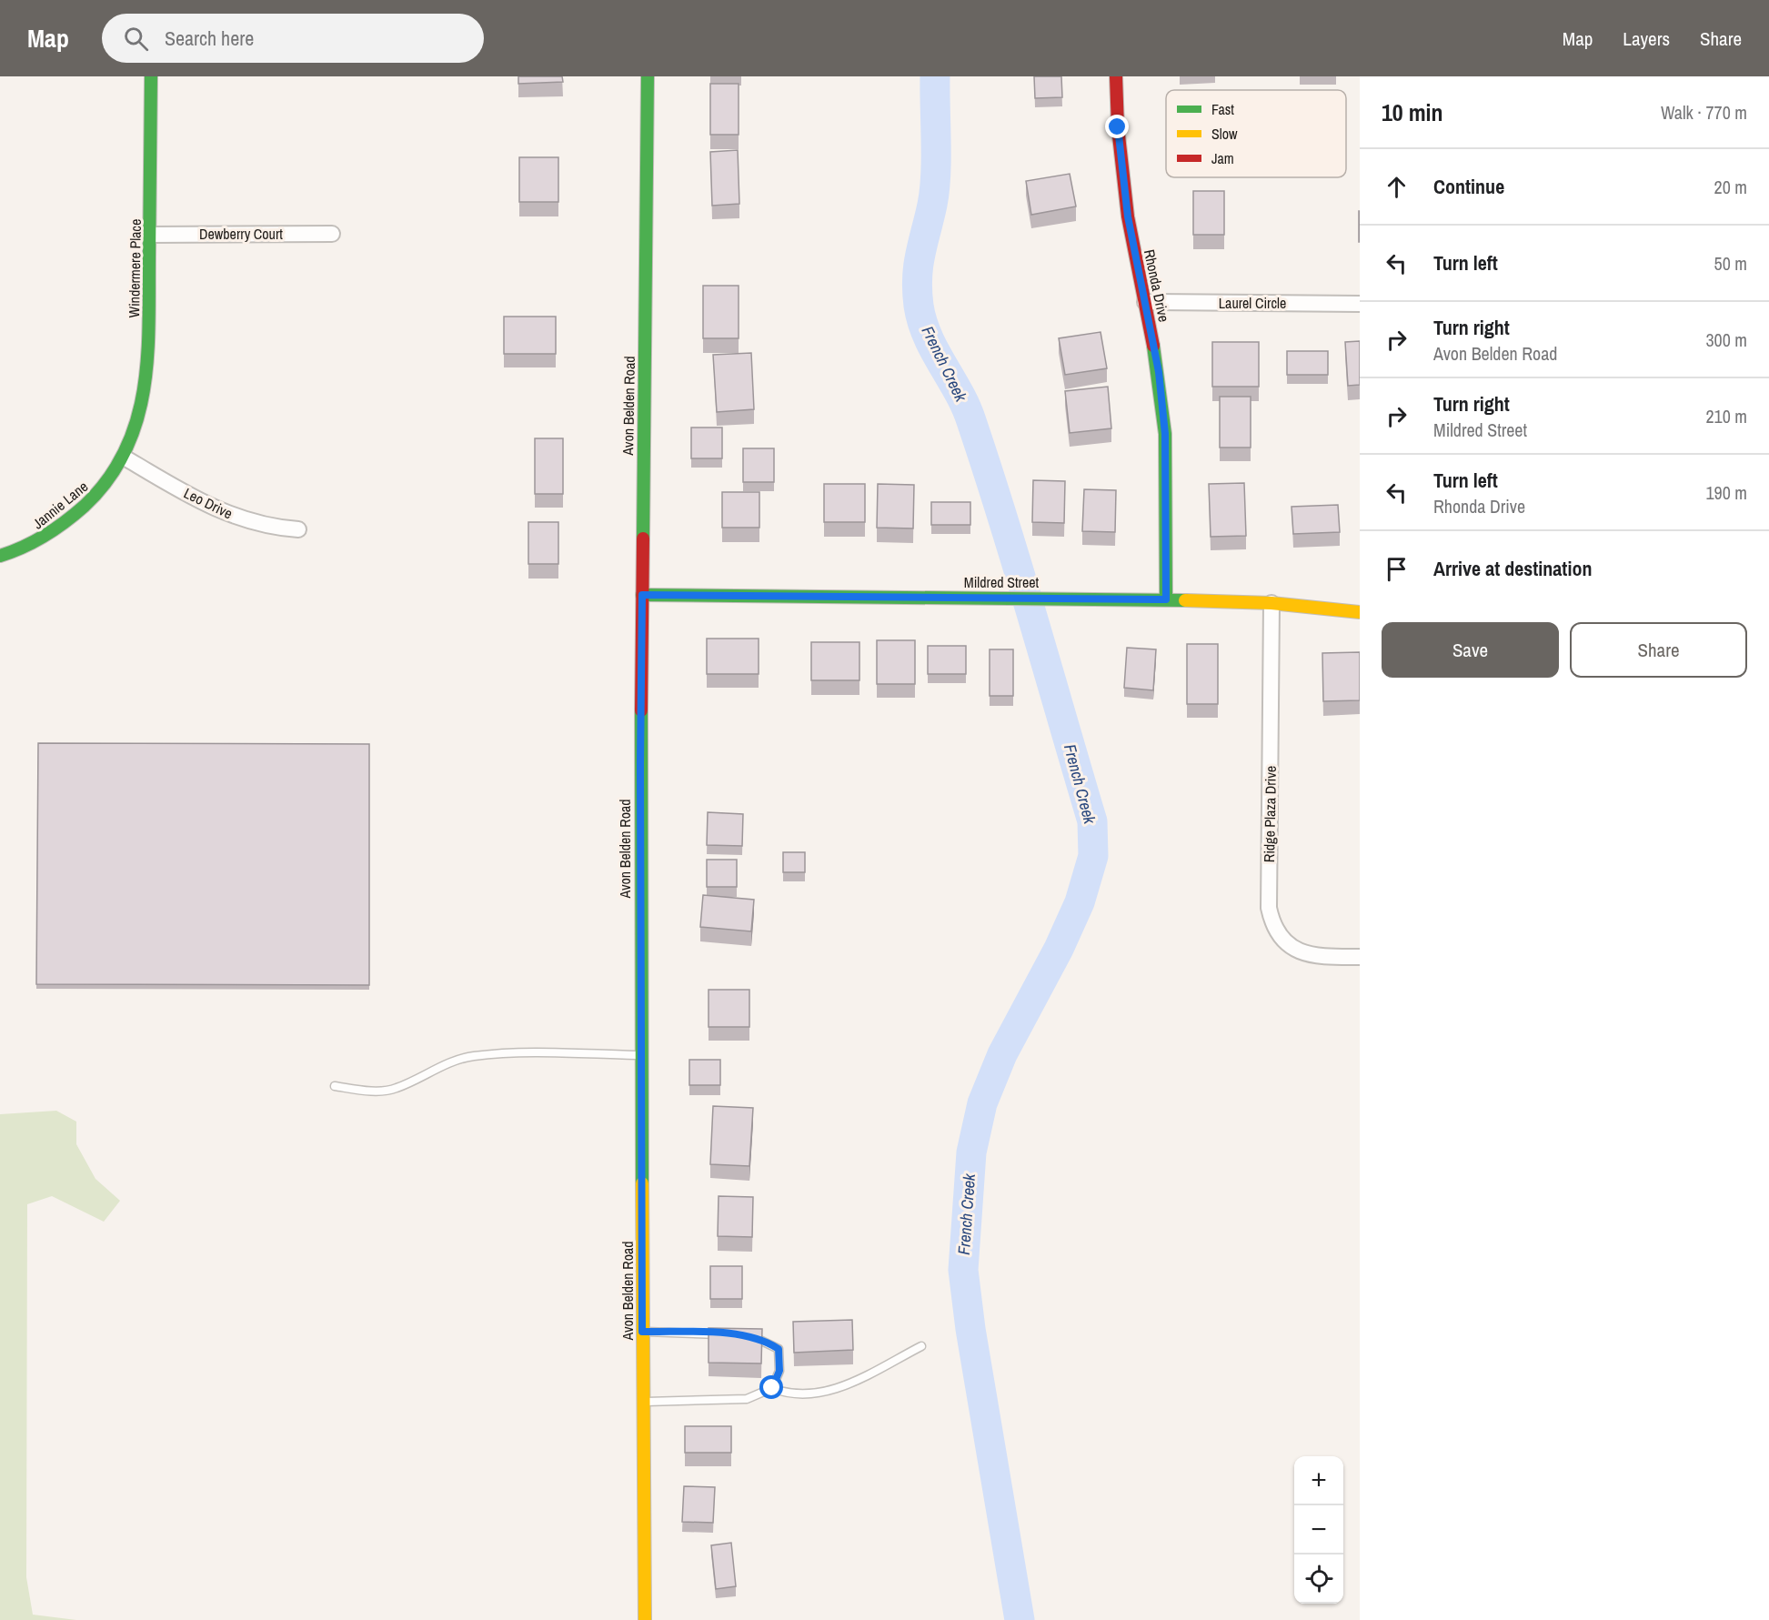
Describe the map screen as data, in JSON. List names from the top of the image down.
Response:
{
  "streets": {
    "street": [
      "Dewberry Court",
      "Windermere Place",
      "Rhonda Drive",
      "Laurel Circle",
      "Avon Belden Road",
      "Leo Drive",
      "Jannie Lane",
      "Mildred Street",
      "Ridge Plaza Drive"
    ]
  },
  "crossings": [
    ["Dewberry Court", "Windermere Place"],
    ["Windermere Place", "Leo Drive"],
    ["Windermere Place", "Jannie Lane"],
    ["Rhonda Drive", "Laurel Circle"],
    ["Rhonda Drive", "Mildred Street"],
    ["Avon Belden Road", "Mildred Street"],
    ["Leo Drive", "Jannie Lane"],
    ["Mildred Street", "Ridge Plaza Drive"]
  ],
  "water": ["French Creek"],
  "legend": ["Fast", "Slow", "Jam"],
  "page": {
    "header": "Map",
    "search": "Search here",
    "nav": ["Map", "Layers", "Share"],
    "heading": ["10 min", "Walk · 770 m"],
    "list": [
      ["Continue", "20 m"],
      ["Turn left", "50 m"],
      ["Turn right", "Avon Belden Road", "300 m"],
      ["Turn right", "Mildred Street", "210 m"],
      ["Turn left", "Rhonda Drive", "190 m"],
      "Arrive at destination"
    ],
    "buttons": ["Save", "Share"],
    "map_buttons": ["+", "−"]
  }
}
